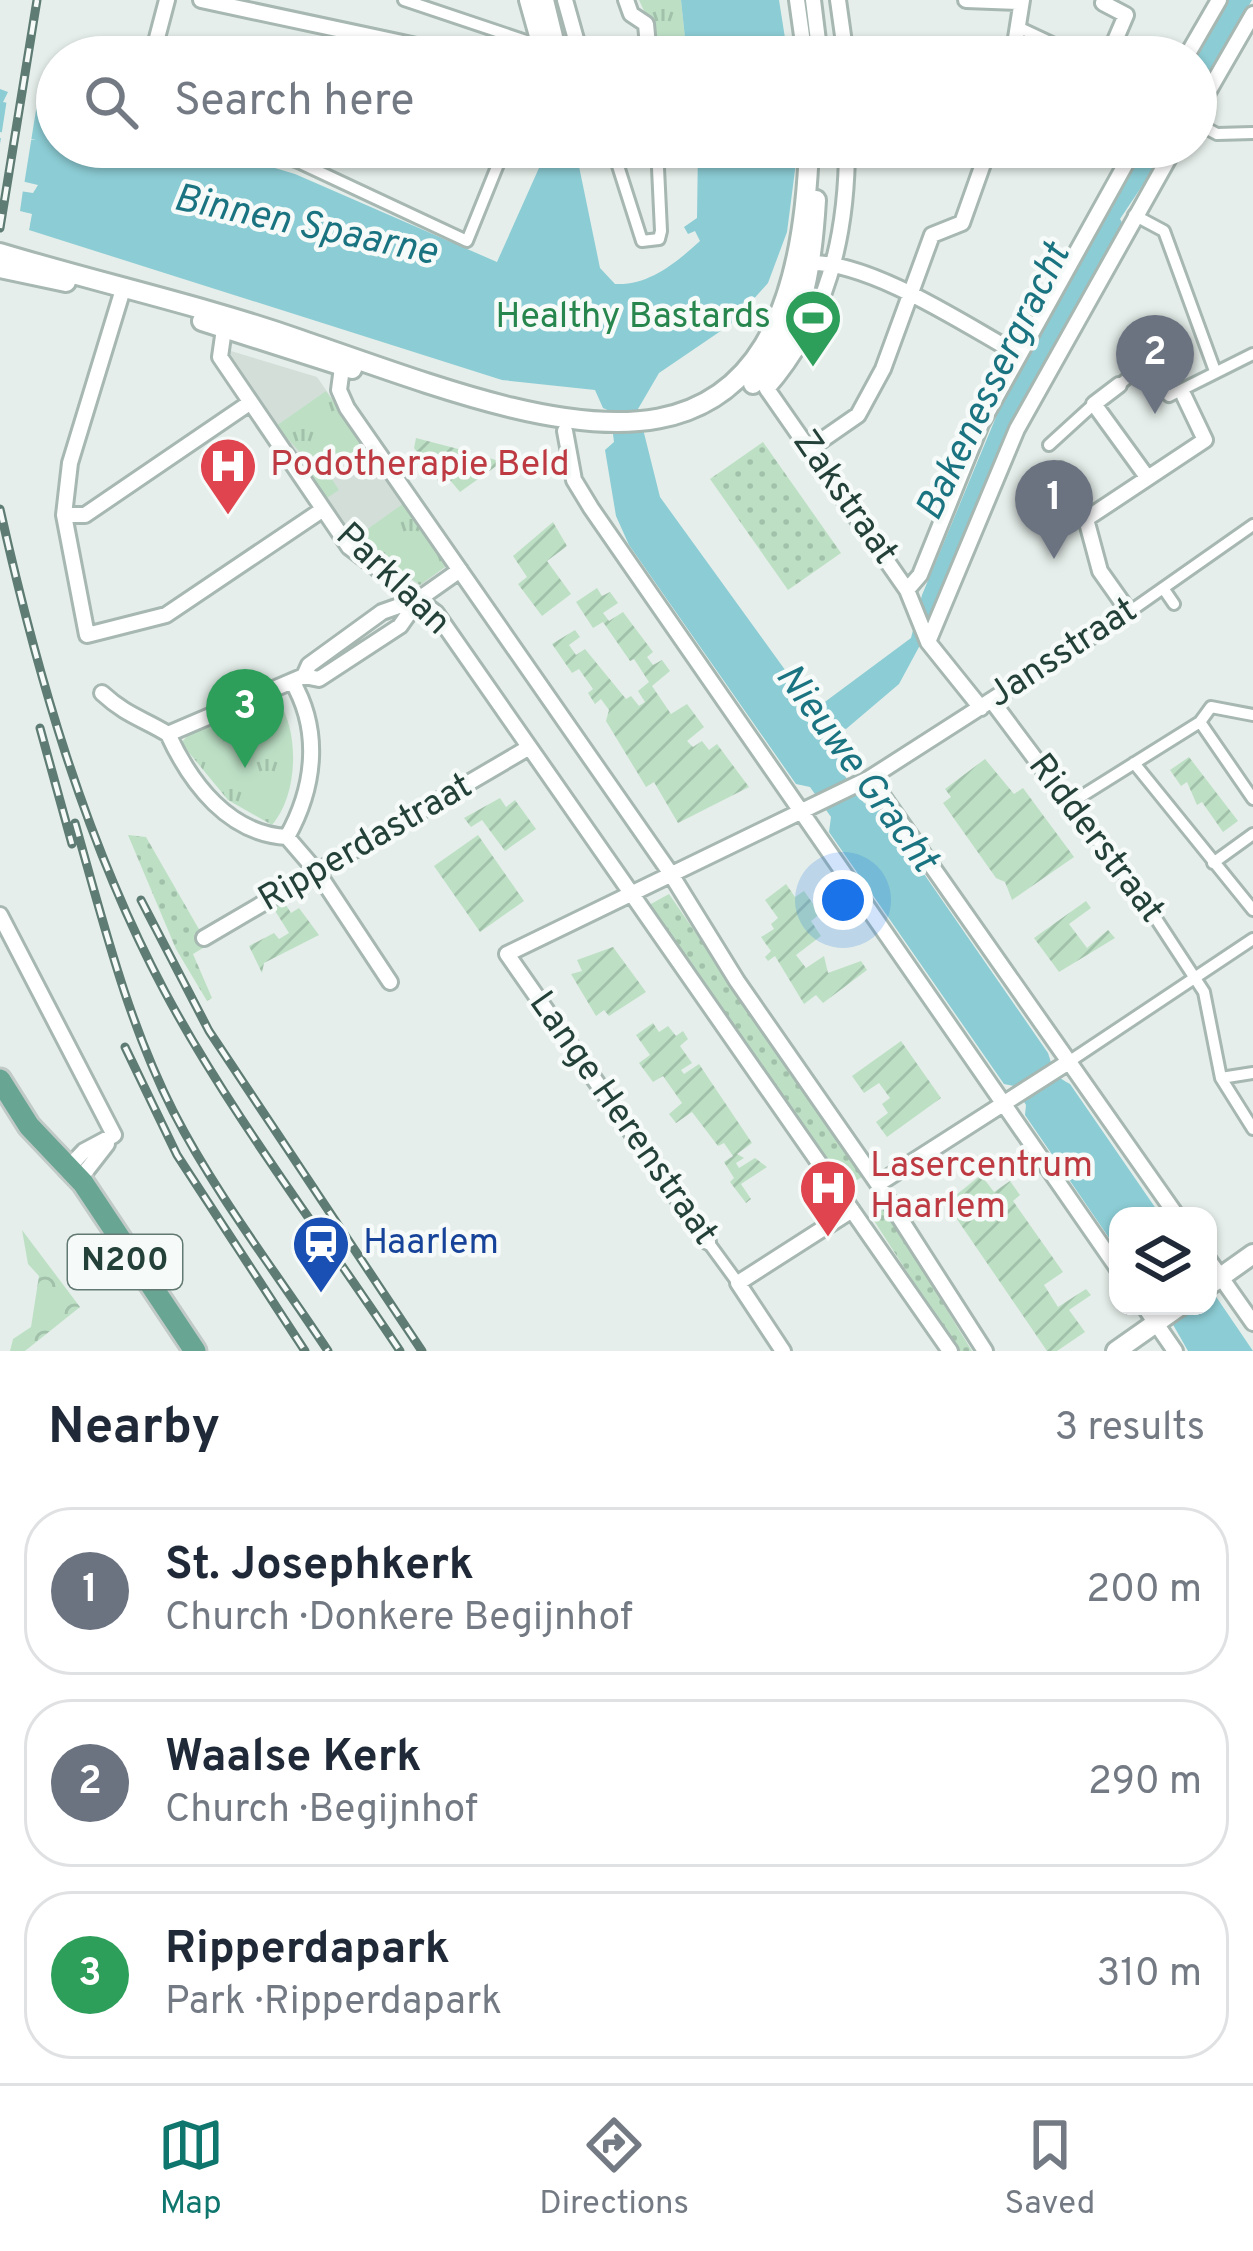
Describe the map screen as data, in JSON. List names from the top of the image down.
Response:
{
  "streets": {
    "main road": ["N200"],
    "street": [
      "Zakstraat",
      "Parklaan",
      "Jansstraat",
      "Ridderstraat",
      "Ripperdastraat",
      "Lange Herenstraat"
    ]
  },
  "crossings": [
    ["Zakstraat", "Ridderstraat"],
    ["Parklaan", "Jansstraat"],
    ["Parklaan", "Ripperdastraat"],
    ["Parklaan", "Lange Herenstraat"],
    ["Jansstraat", "Ridderstraat"]
  ],
  "water": ["Binnen Spaarne", "Bakenessergracht", "Nieuwe Gracht"],
  "places": {
    "sports": ["Healthy Bastards"],
    "hospital": ["Podotherapie Beld", "Lasercentrum Haarlem"],
    "station": ["Haarlem"]
  },
  "page": {
    "search": "Search here",
    "pins": ["2", "1", "3"],
    "heading": ["Nearby", "3 results"],
    "list": [
      {
        "mark": "1",
        "name": "St. Josephkerk",
        "note": "Church · Donkere Begijnhof",
        "value": "200 m"
      },
      {
        "mark": "2",
        "name": "Waalse Kerk",
        "note": "Church · Begijnhof",
        "value": "290 m"
      },
      {
        "mark": "3",
        "name": "Ripperdapark",
        "note": "Park · Ripperdapark",
        "value": "310 m"
      }
    ],
    "nav": ["Map", "Directions", "Saved"]
  }
}
